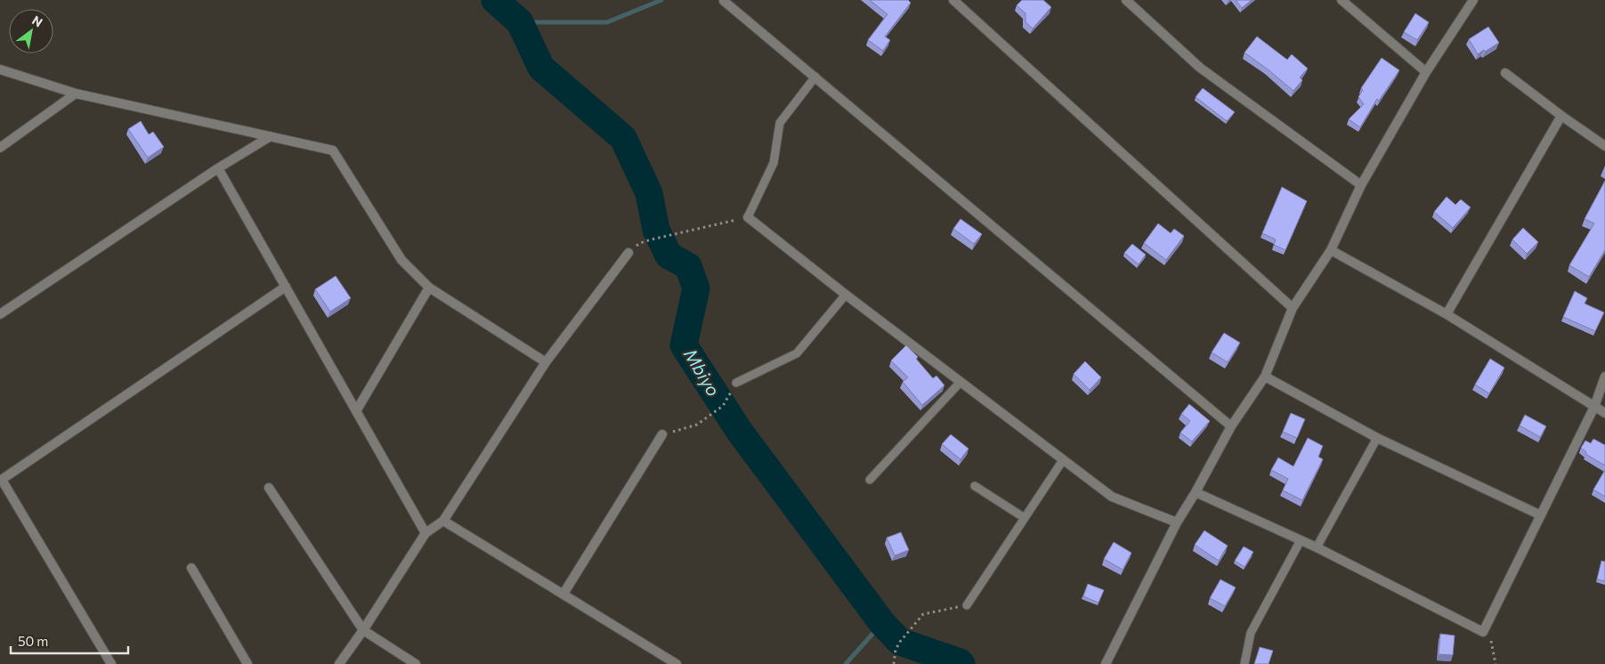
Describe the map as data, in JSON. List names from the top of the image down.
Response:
{
  "water": ["Mbiyo"],
  "scale_bar": "50 m",
  "north": "top right"
}
